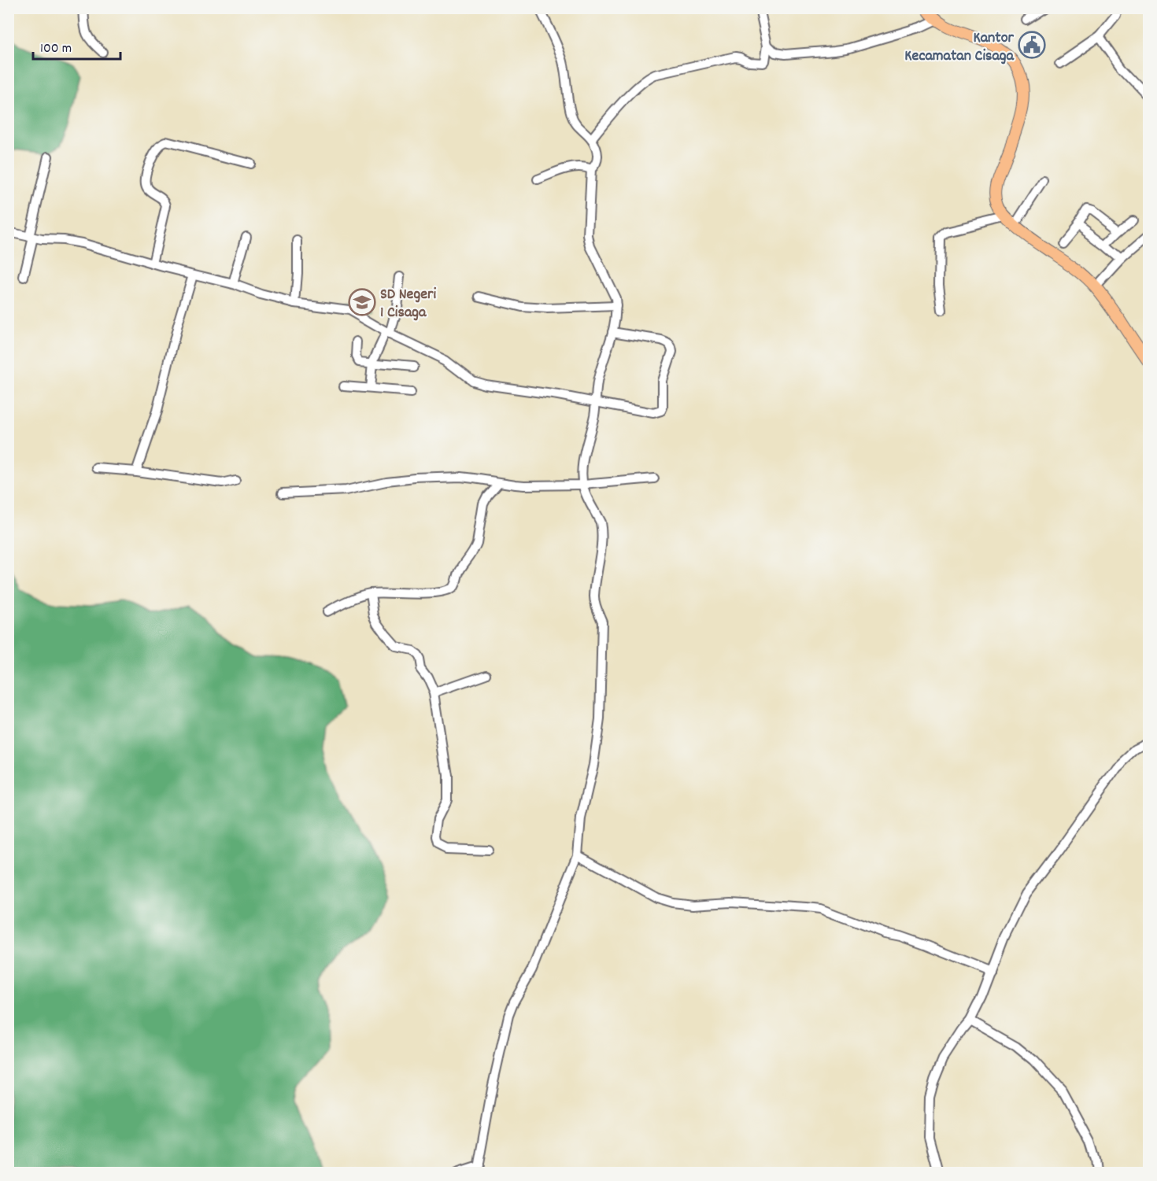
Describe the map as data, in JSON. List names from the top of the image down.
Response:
{
  "places": {
    "public building": ["Kantor Kecamatan Cisaga"],
    "school or university": ["SD Negeri 1 Cisaga"]
  },
  "scale_bar": "100 m"
}
